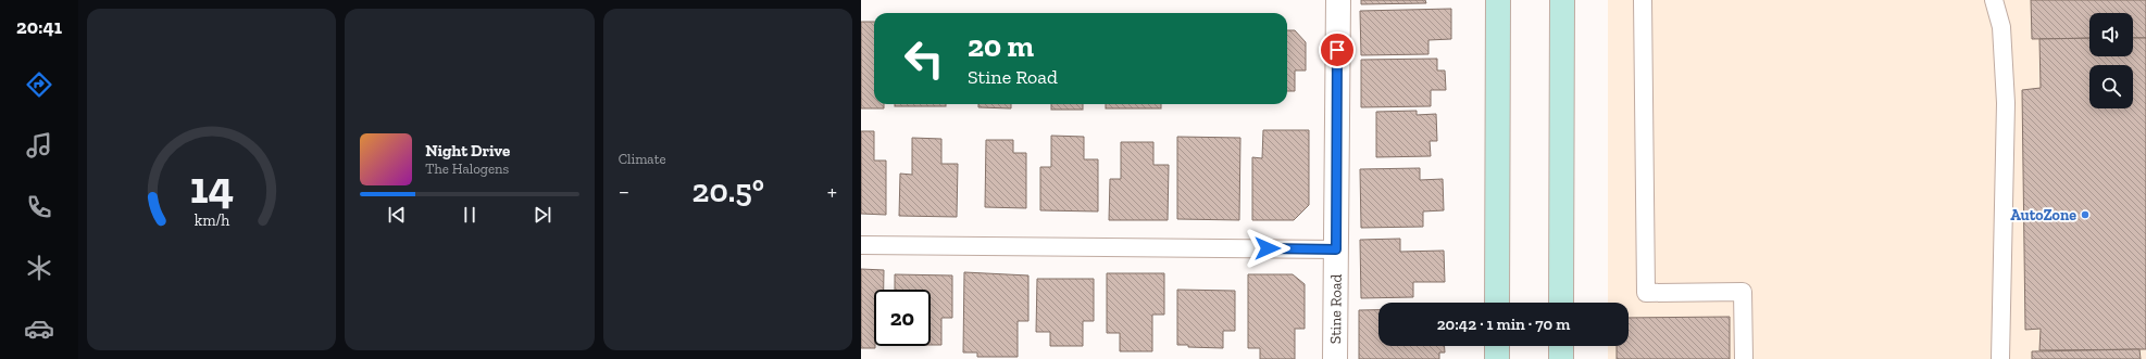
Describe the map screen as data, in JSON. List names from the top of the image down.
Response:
{
  "streets": {
    "street": ["Stine Road"]
  },
  "places": ["AutoZone"],
  "page": {
    "tabs": "20:41",
    "tile": "Climate",
    "turn": ["20 m", "Stine Road"],
    "song": ["Night Drive", "The Halogens"],
    "heat": ["−", "20.5°", "+"],
    "limit": "20",
    "trip": "20:42 · 1 min · 70 m",
    "gauge": ["14", "km/h"]
  }
}
